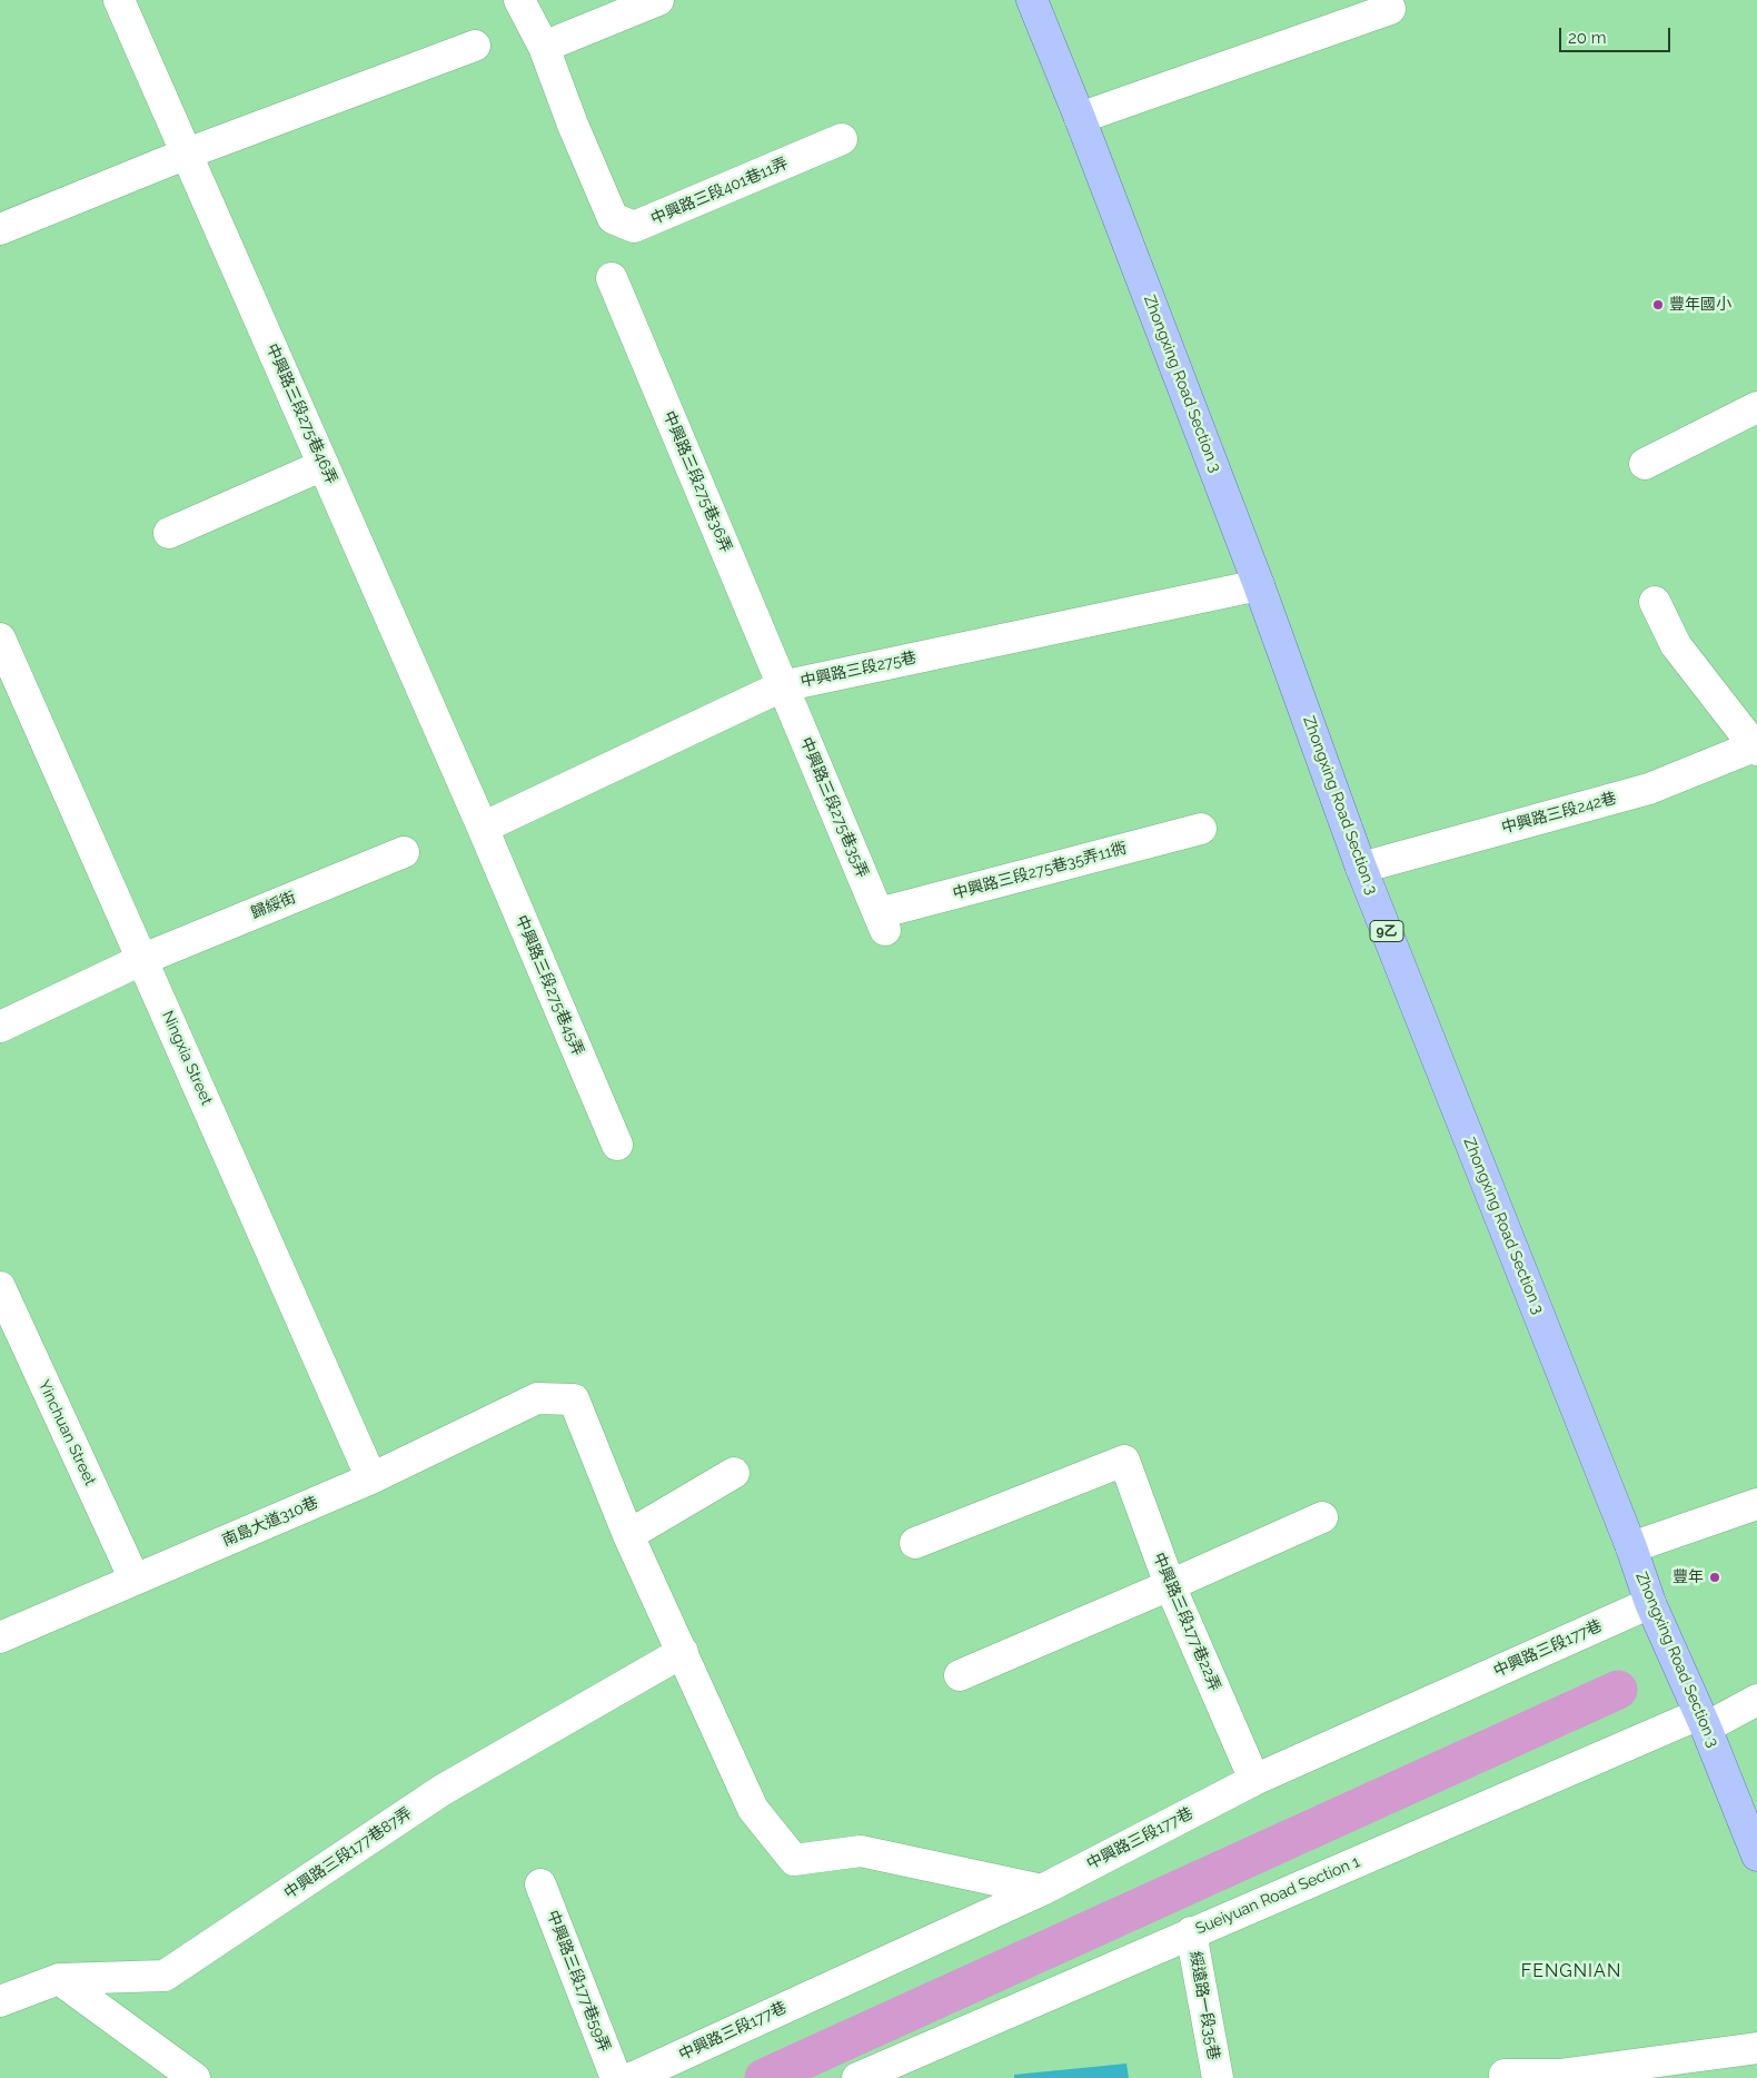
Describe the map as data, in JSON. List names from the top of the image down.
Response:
{
  "streets": {
    "main road": ["Zhongxing Road Section 3", "9乙"],
    "street": [
      "中興路三段401巷11弄",
      "中興路三段275巷46弄",
      "中興路三段275巷36弄",
      "中興路三段275巷",
      "中興路三段275巷35弄",
      "中興路三段242巷",
      "中興路三段275巷35弄11衖",
      "歸綏街",
      "中興路三段275巷45弄",
      "Ningxia Street",
      "Yinchuan Street",
      "南島大道310巷",
      "中興路三段177巷22弄",
      "中興路三段177巷",
      "中興路三段177巷87弄",
      "Sueiyuan Road Section 1",
      "中興路三段177巷59弄",
      "綏遠路一段35巷"
    ]
  },
  "crossings": [
    ["Zhongxing Road Section 3", "中興路三段275巷"],
    ["Zhongxing Road Section 3", "中興路三段242巷"],
    ["Zhongxing Road Section 3", "中興路三段177巷"],
    ["Zhongxing Road Section 3", "Sueiyuan Road Section 1"],
    ["中興路三段275巷46弄", "中興路三段275巷"],
    ["中興路三段275巷46弄", "中興路三段275巷45弄"],
    ["中興路三段275巷36弄", "中興路三段275巷"],
    ["中興路三段275巷36弄", "中興路三段275巷35弄"],
    ["中興路三段275巷", "中興路三段275巷35弄"],
    ["中興路三段275巷", "中興路三段275巷45弄"],
    ["中興路三段275巷35弄", "中興路三段275巷35弄11衖"],
    ["歸綏街", "Ningxia Street"],
    ["Ningxia Street", "南島大道310巷"],
    ["Yinchuan Street", "南島大道310巷"],
    ["中興路三段177巷22弄", "中興路三段177巷"],
    ["Sueiyuan Road Section 1", "綏遠路一段35巷"]
  ],
  "districts": ["FENGNIAN"],
  "places": ["豐年國小", "豐年"],
  "scale_bar": "20 m"
}
